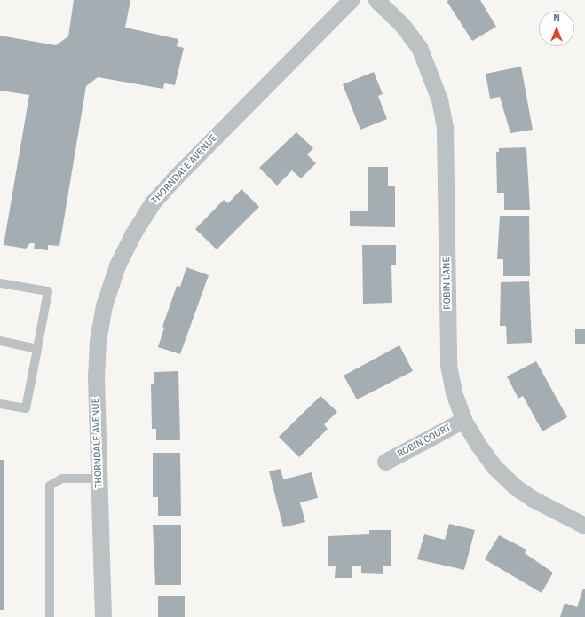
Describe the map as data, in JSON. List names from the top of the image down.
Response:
{
  "streets": {
    "street": ["THORNDALE AVENUE", "ROBIN LANE", "ROBIN COURT"]
  },
  "crossings": [
    ["ROBIN LANE", "ROBIN COURT"]
  ],
  "north": "top"
}
